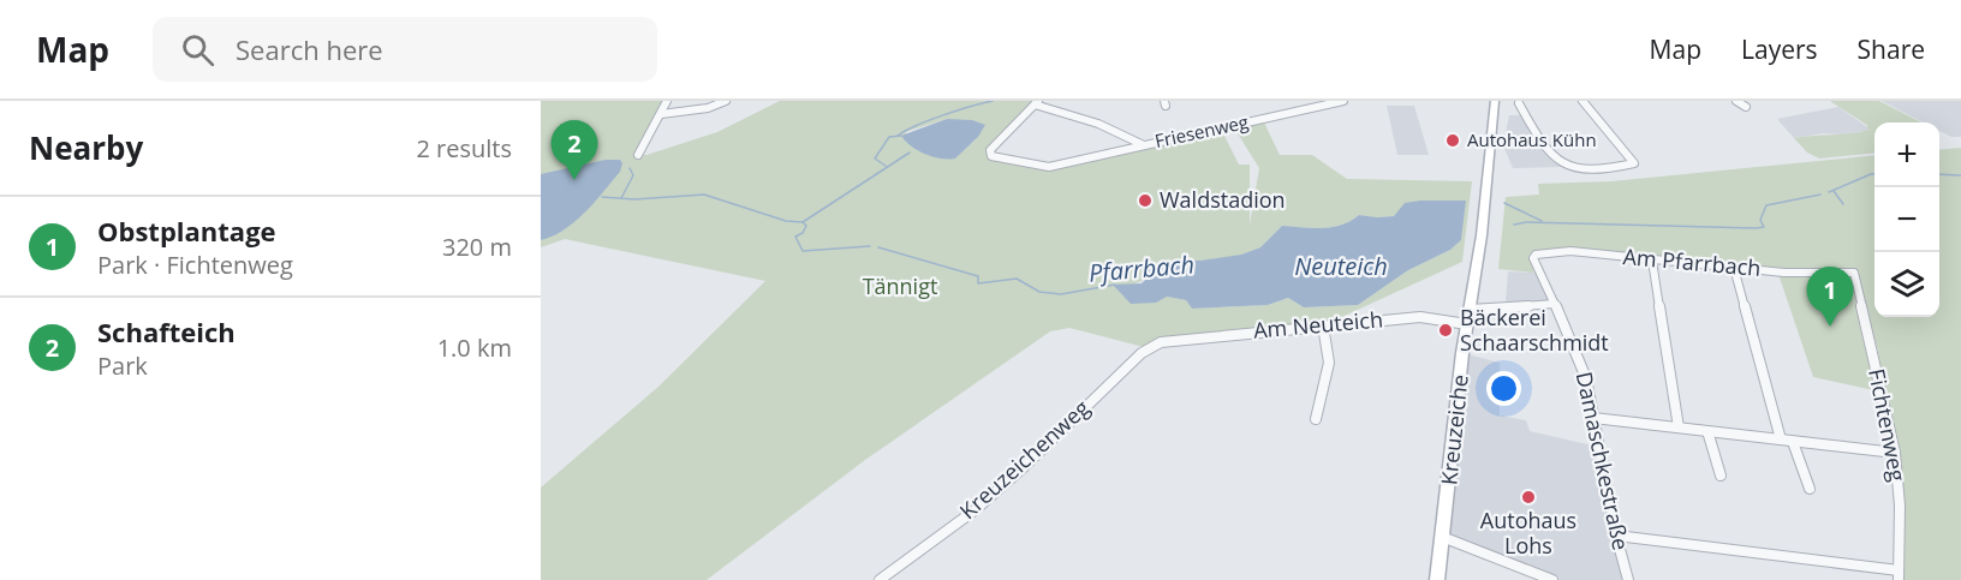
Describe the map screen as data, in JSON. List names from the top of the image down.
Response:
{
  "streets": {
    "main road": ["Kreuzeiche"],
    "street": [
      "Friesenweg",
      "Am Pfarrbach",
      "Am Neuteich",
      "Fichtenweg",
      "Kreuzeichenweg",
      "Damaschkestraße"
    ]
  },
  "crossings": [
    ["Am Pfarrbach", "Fichtenweg"],
    ["Am Pfarrbach", "Damaschkestraße"],
    ["Am Neuteich", "Kreuzeiche"],
    ["Am Neuteich", "Kreuzeichenweg"]
  ],
  "water": ["Neuteich", "Pfarrbach"],
  "parks": ["Tännigt"],
  "places": [
    "Autohaus Kühn",
    "Waldstadion",
    "Bäckerei Schaarschmidt",
    "Autohaus Lohs"
  ],
  "page": {
    "header": "Map",
    "search": "Search here",
    "nav": ["Map", "Layers", "Share"],
    "heading": ["Nearby", "2 results"],
    "pins": ["2", "1"],
    "map_buttons": ["+", "−"],
    "list": [
      {
        "mark": "1",
        "name": "Obstplantage",
        "note": "Park · Fichtenweg",
        "value": "320 m"
      },
      {
        "mark": "2",
        "name": "Schafteich",
        "note": "Park",
        "value": "1.0 km"
      }
    ]
  }
}
